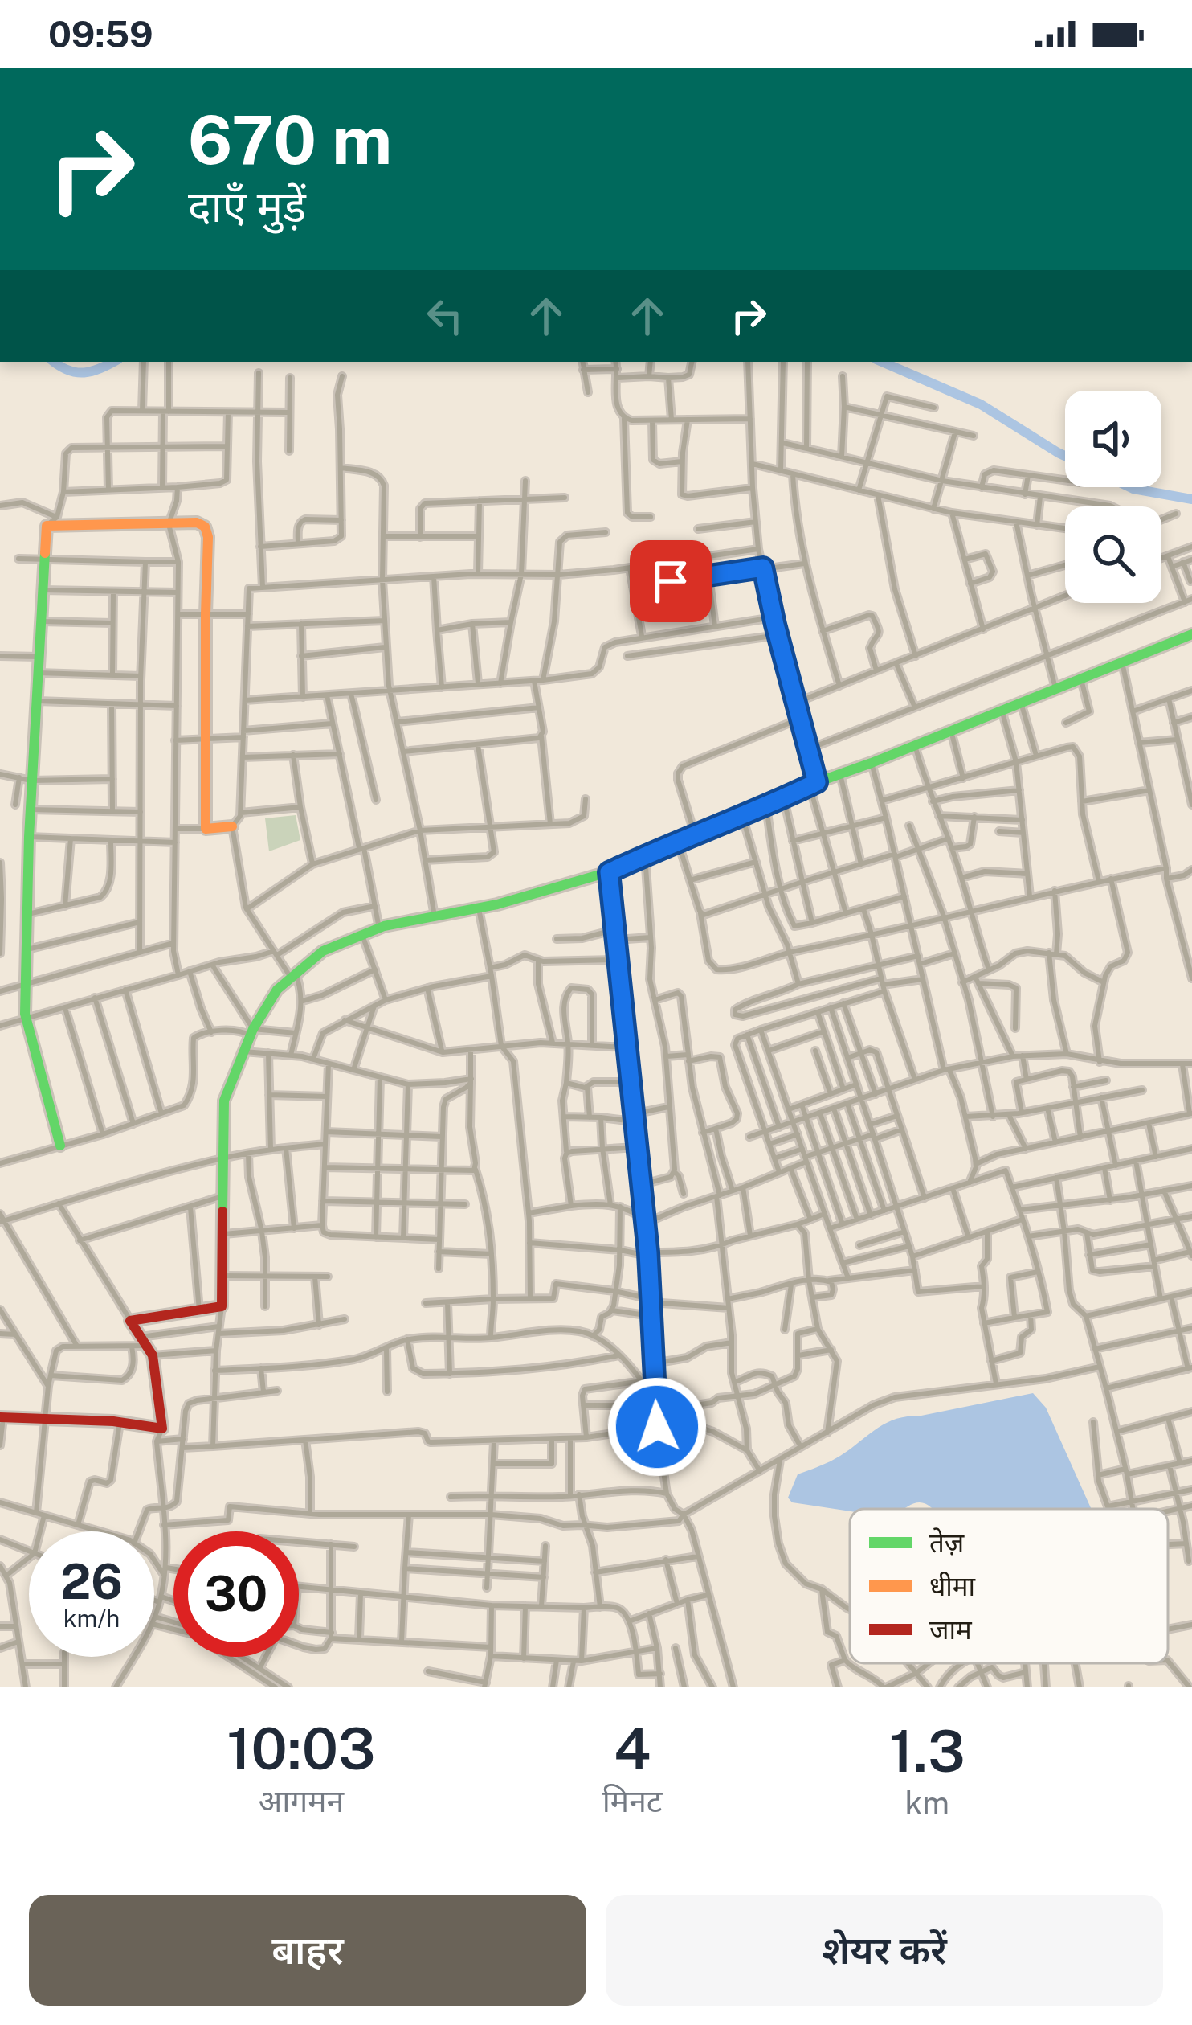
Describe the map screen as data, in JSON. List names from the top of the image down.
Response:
{
  "legend": ["तेज़", "धीमा", "जाम"],
  "page": {
    "status": "09:59",
    "turn": ["670 m", "दाएँ मुड़ें"],
    "speed": "26 km/h",
    "limit": "30",
    "eta": [
      "10:03",
      "आगमन",
      "4",
      "मिनट",
      "1.3",
      "km"
    ],
    "buttons": ["बाहर", "शेयर करें"]
  }
}
